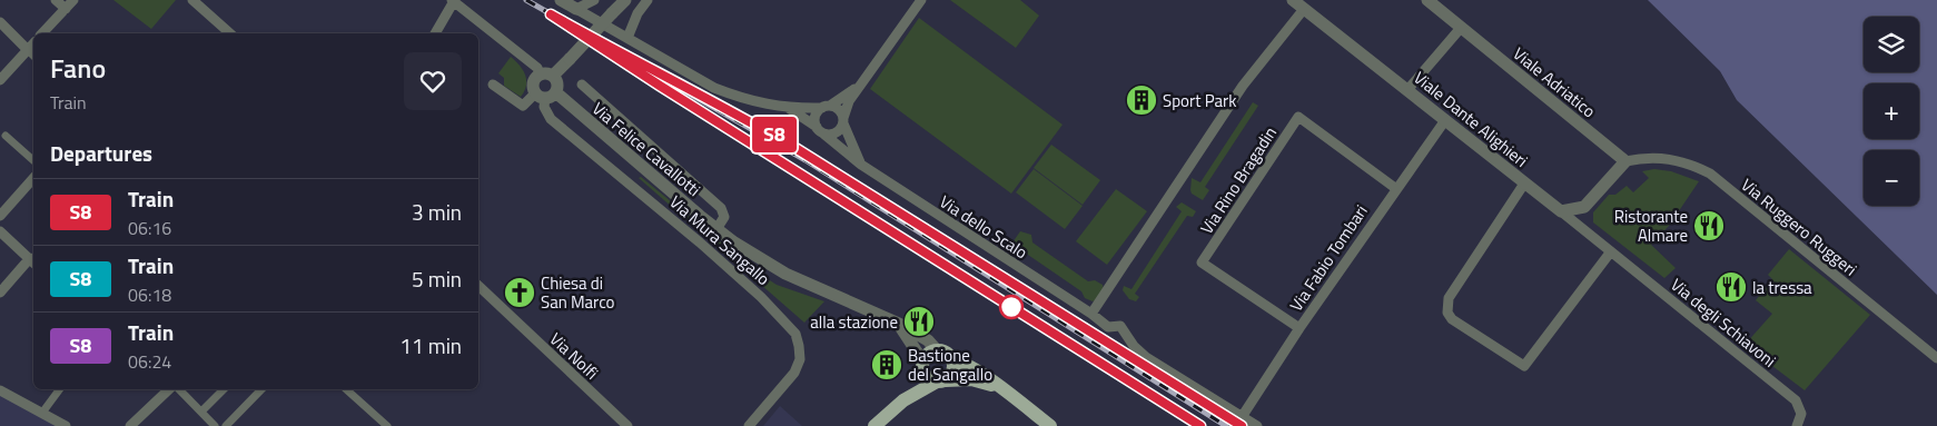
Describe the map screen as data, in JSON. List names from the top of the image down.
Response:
{
  "streets": {
    "street": [
      "Viale Adriatico",
      "Viale Dante Alighieri",
      "Via Felice Cavallotti",
      "Via Rino Bragadin",
      "Via dello Scalo",
      "Via Ruggero Ruggeri",
      "Via Mura Sangallo",
      "Via Fabio Tombari",
      "Via degli Schiavoni",
      "Via Nolfi"
    ]
  },
  "crossings": [
    ["Viale Adriatico", "Via Ruggero Ruggeri"],
    ["Viale Dante Alighieri", "Via Fabio Tombari"],
    ["Viale Dante Alighieri", "Via degli Schiavoni"],
    ["Via Felice Cavallotti", "Via Mura Sangallo"],
    ["Via Rino Bragadin", "Via Fabio Tombari"],
    ["Via dello Scalo", "Via Fabio Tombari"]
  ],
  "places": {
    "building": ["Sport Park", "Bastione del Sangallo"],
    "restaurant": ["Ristorante Almare", "la tressa", "alla stazione"],
    "church": ["Chiesa di San Marco"]
  },
  "page": {
    "on_map": "S8",
    "map_buttons": ["+", "−"],
    "heading": [
      ["Fano", "Train"],
      "Departures"
    ],
    "list": [
      {
        "mark": "S8",
        "name": "Train",
        "note": "06:16",
        "value": "3 min"
      },
      {
        "mark": "S8",
        "name": "Train",
        "note": "06:18",
        "value": "5 min"
      },
      {
        "mark": "S8",
        "name": "Train",
        "note": "06:24",
        "value": "11 min"
      }
    ]
  }
}
